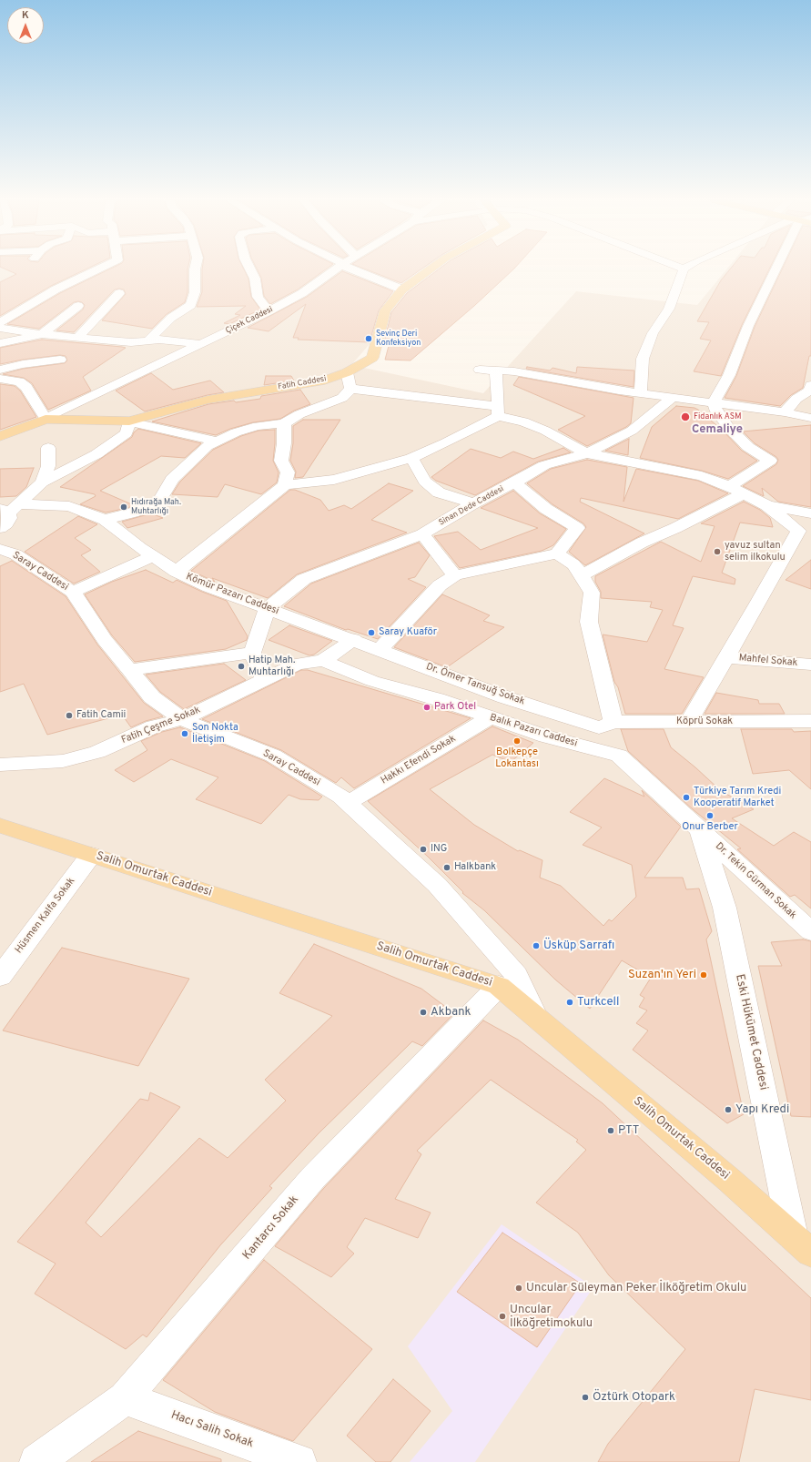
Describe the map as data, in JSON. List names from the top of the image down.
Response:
{
  "streets": {
    "main road": ["Fatih Caddesi", "Salih Omurtak Caddesi"],
    "street": [
      "Çiçek Caddesi",
      "Sinan Dede Caddesi",
      "Saray Caddesi",
      "Kömür Pazarı Caddesi",
      "Mahfel Sokak",
      "Dr. Ömer Tansuğ Sokak",
      "Köprü Sokak",
      "Fatih Çeşme Sokak",
      "Balık Pazarı Caddesi",
      "Hakkı Efendi Sokak",
      "Dr. Tekin Gürman Sokak",
      "Hüsmen Kalfa Sokak",
      "Eski Hükümet Caddesi",
      "Kantarcı Sokak",
      "Hacı Salih Sokak"
    ]
  },
  "crossings": [
    ["Çiçek Caddesi", "Fatih Caddesi"],
    ["Sinan Dede Caddesi", "Kömür Pazarı Caddesi"],
    ["Saray Caddesi", "Fatih Çeşme Sokak"],
    ["Saray Caddesi", "Hakkı Efendi Sokak"],
    ["Saray Caddesi", "Salih Omurtak Caddesi"],
    ["Kömür Pazarı Caddesi", "Dr. Ömer Tansuğ Sokak"],
    ["Dr. Ömer Tansuğ Sokak", "Köprü Sokak"],
    ["Fatih Çeşme Sokak", "Balık Pazarı Caddesi"],
    ["Balık Pazarı Caddesi", "Hakkı Efendi Sokak"],
    ["Balık Pazarı Caddesi", "Dr. Tekin Gürman Sokak"],
    ["Balık Pazarı Caddesi", "Eski Hükümet Caddesi"],
    ["Salih Omurtak Caddesi", "Hüsmen Kalfa Sokak"],
    ["Salih Omurtak Caddesi", "Eski Hükümet Caddesi"],
    ["Salih Omurtak Caddesi", "Kantarcı Sokak"],
    ["Dr. Tekin Gürman Sokak", "Eski Hükümet Caddesi"],
    ["Kantarcı Sokak", "Hacı Salih Sokak"]
  ],
  "districts": ["Cemaliye"],
  "places": [
    "Sevinç Deri Konfeksiyon",
    "Fidanlık ASM",
    "Hıdırağa Mah. Muhtarlığı",
    "yavuz sultan selim ilkokulu",
    "Saray Kuaför",
    "Hatip Mah. Muhtarlığı",
    "Park Otel",
    "Fatih Camii",
    "Son Nokta İletişim",
    "Bolkepçe Lokantası",
    "Türkiye Tarım Kredi Kooperatif Market",
    "Onur Berber",
    "ING",
    "Halkbank",
    "Üsküp Sarrafı",
    "Suzan'ın Yeri",
    "Turkcell",
    "Akbank",
    "Yapı Kredi",
    "PTT",
    "Uncular Süleyman Peker İlköğretim Okulu",
    "Uncular İlköğretimokulu",
    "Öztürk Otopark"
  ],
  "north": "top"
}
